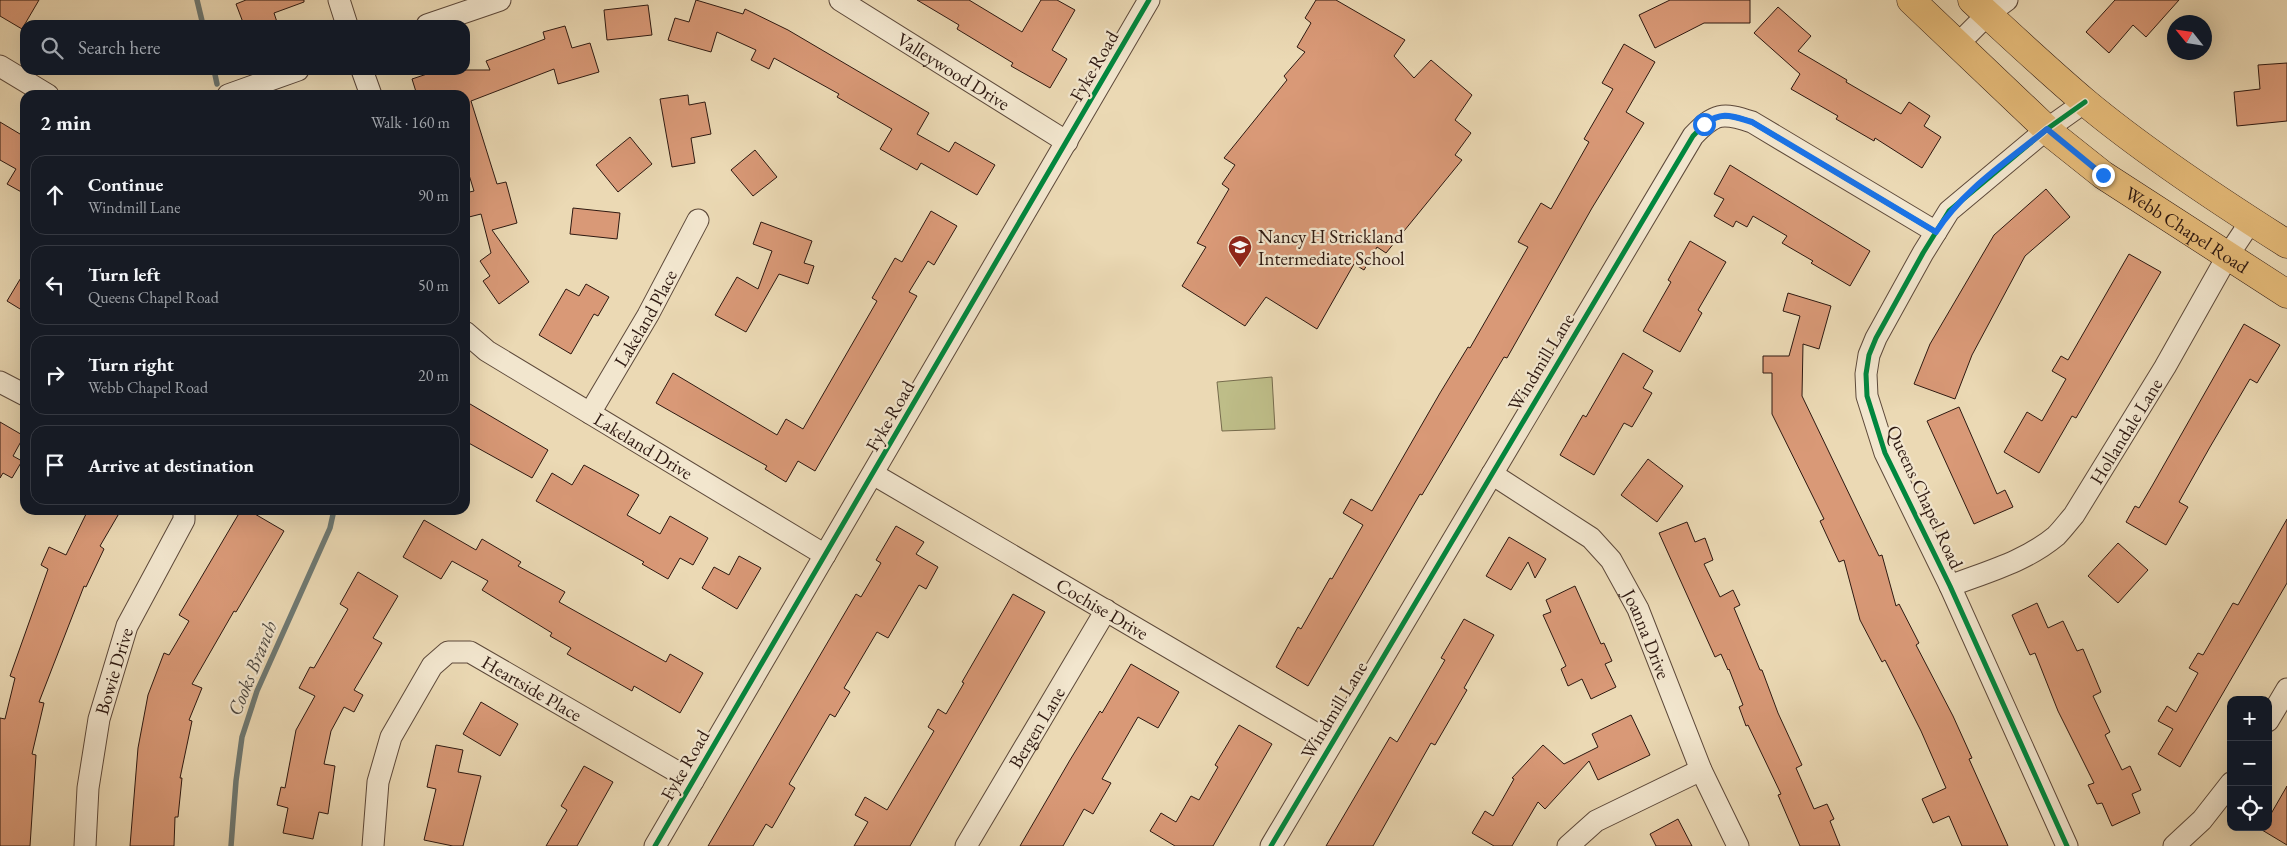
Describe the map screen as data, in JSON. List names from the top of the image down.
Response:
{
  "streets": {
    "main road": ["Webb Chapel Road"],
    "street": [
      "Fyke Road",
      "Valleywood Drive",
      "Lakeland Place",
      "Windmill Lane",
      "Hollandale Lane",
      "Lakeland Drive",
      "Queens Chapel Road",
      "Cochise Drive",
      "Joanna Drive",
      "Bowie Drive",
      "Heartside Place",
      "Bergen Lane"
    ]
  },
  "crossings": [
    ["Fyke Road", "Valleywood Drive"],
    ["Fyke Road", "Lakeland Drive"],
    ["Fyke Road", "Cochise Drive"],
    ["Fyke Road", "Heartside Place"],
    ["Webb Chapel Road", "Hollandale Lane"],
    ["Webb Chapel Road", "Queens Chapel Road"],
    ["Lakeland Place", "Lakeland Drive"],
    ["Windmill Lane", "Queens Chapel Road"],
    ["Windmill Lane", "Cochise Drive"],
    ["Windmill Lane", "Joanna Drive"],
    ["Hollandale Lane", "Queens Chapel Road"],
    ["Cochise Drive", "Bergen Lane"]
  ],
  "water": ["Cooks Branch"],
  "places": {
    "school or university": ["Nancy H Strickland Intermediate School"]
  },
  "north": "top left",
  "page": {
    "search": "Search here",
    "heading": ["2 min", "Walk · 160 m"],
    "list": [
      ["Continue", "Windmill Lane", "90 m"],
      ["Turn left", "Queens Chapel Road", "50 m"],
      ["Turn right", "Webb Chapel Road", "20 m"],
      "Arrive at destination"
    ],
    "map_buttons": ["+", "−"]
  }
}
